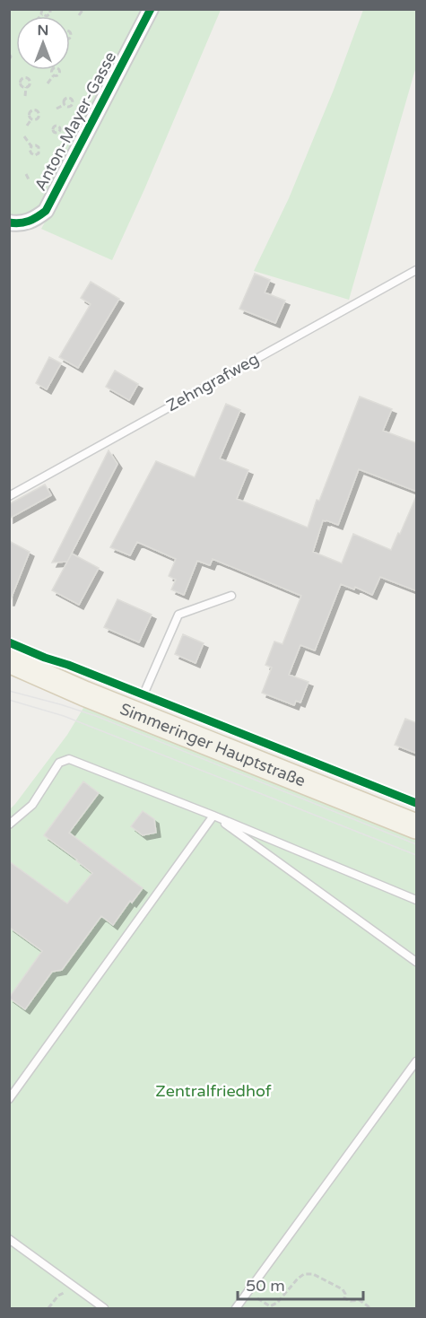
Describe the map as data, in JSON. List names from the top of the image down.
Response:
{
  "streets": {
    "main road": ["Simmeringer Hauptstraße"],
    "street": ["Anton-Mayer-Gasse"],
    "lane": ["Zehngrafweg"]
  },
  "parks": ["Zentralfriedhof"],
  "scale_bar": "50 m",
  "north": "top"
}
